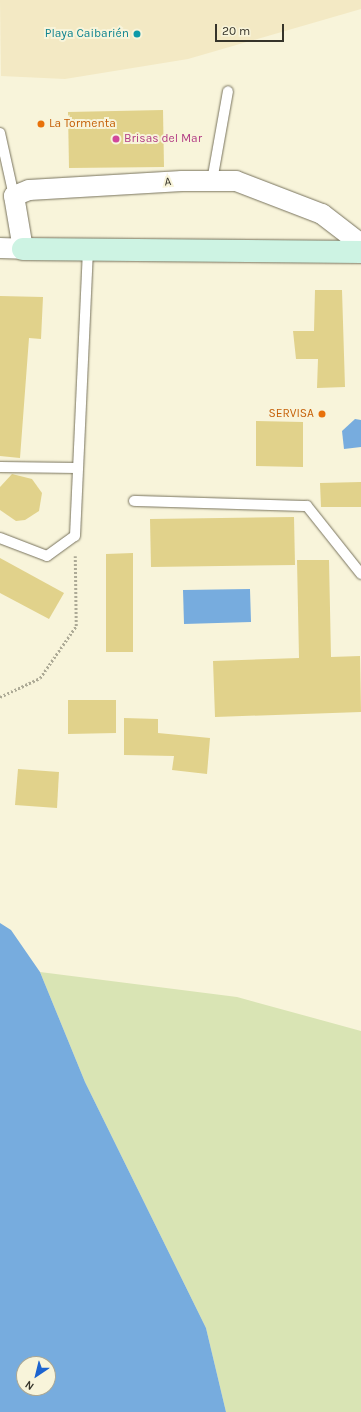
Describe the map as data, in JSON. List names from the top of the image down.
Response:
{
  "streets": {
    "street": ["A"]
  },
  "places": [
    "Playa Caibarién",
    "La Tormenta",
    "Brisas del Mar",
    "SERVISA"
  ],
  "scale_bar": "20 m",
  "north": "bottom left"
}
